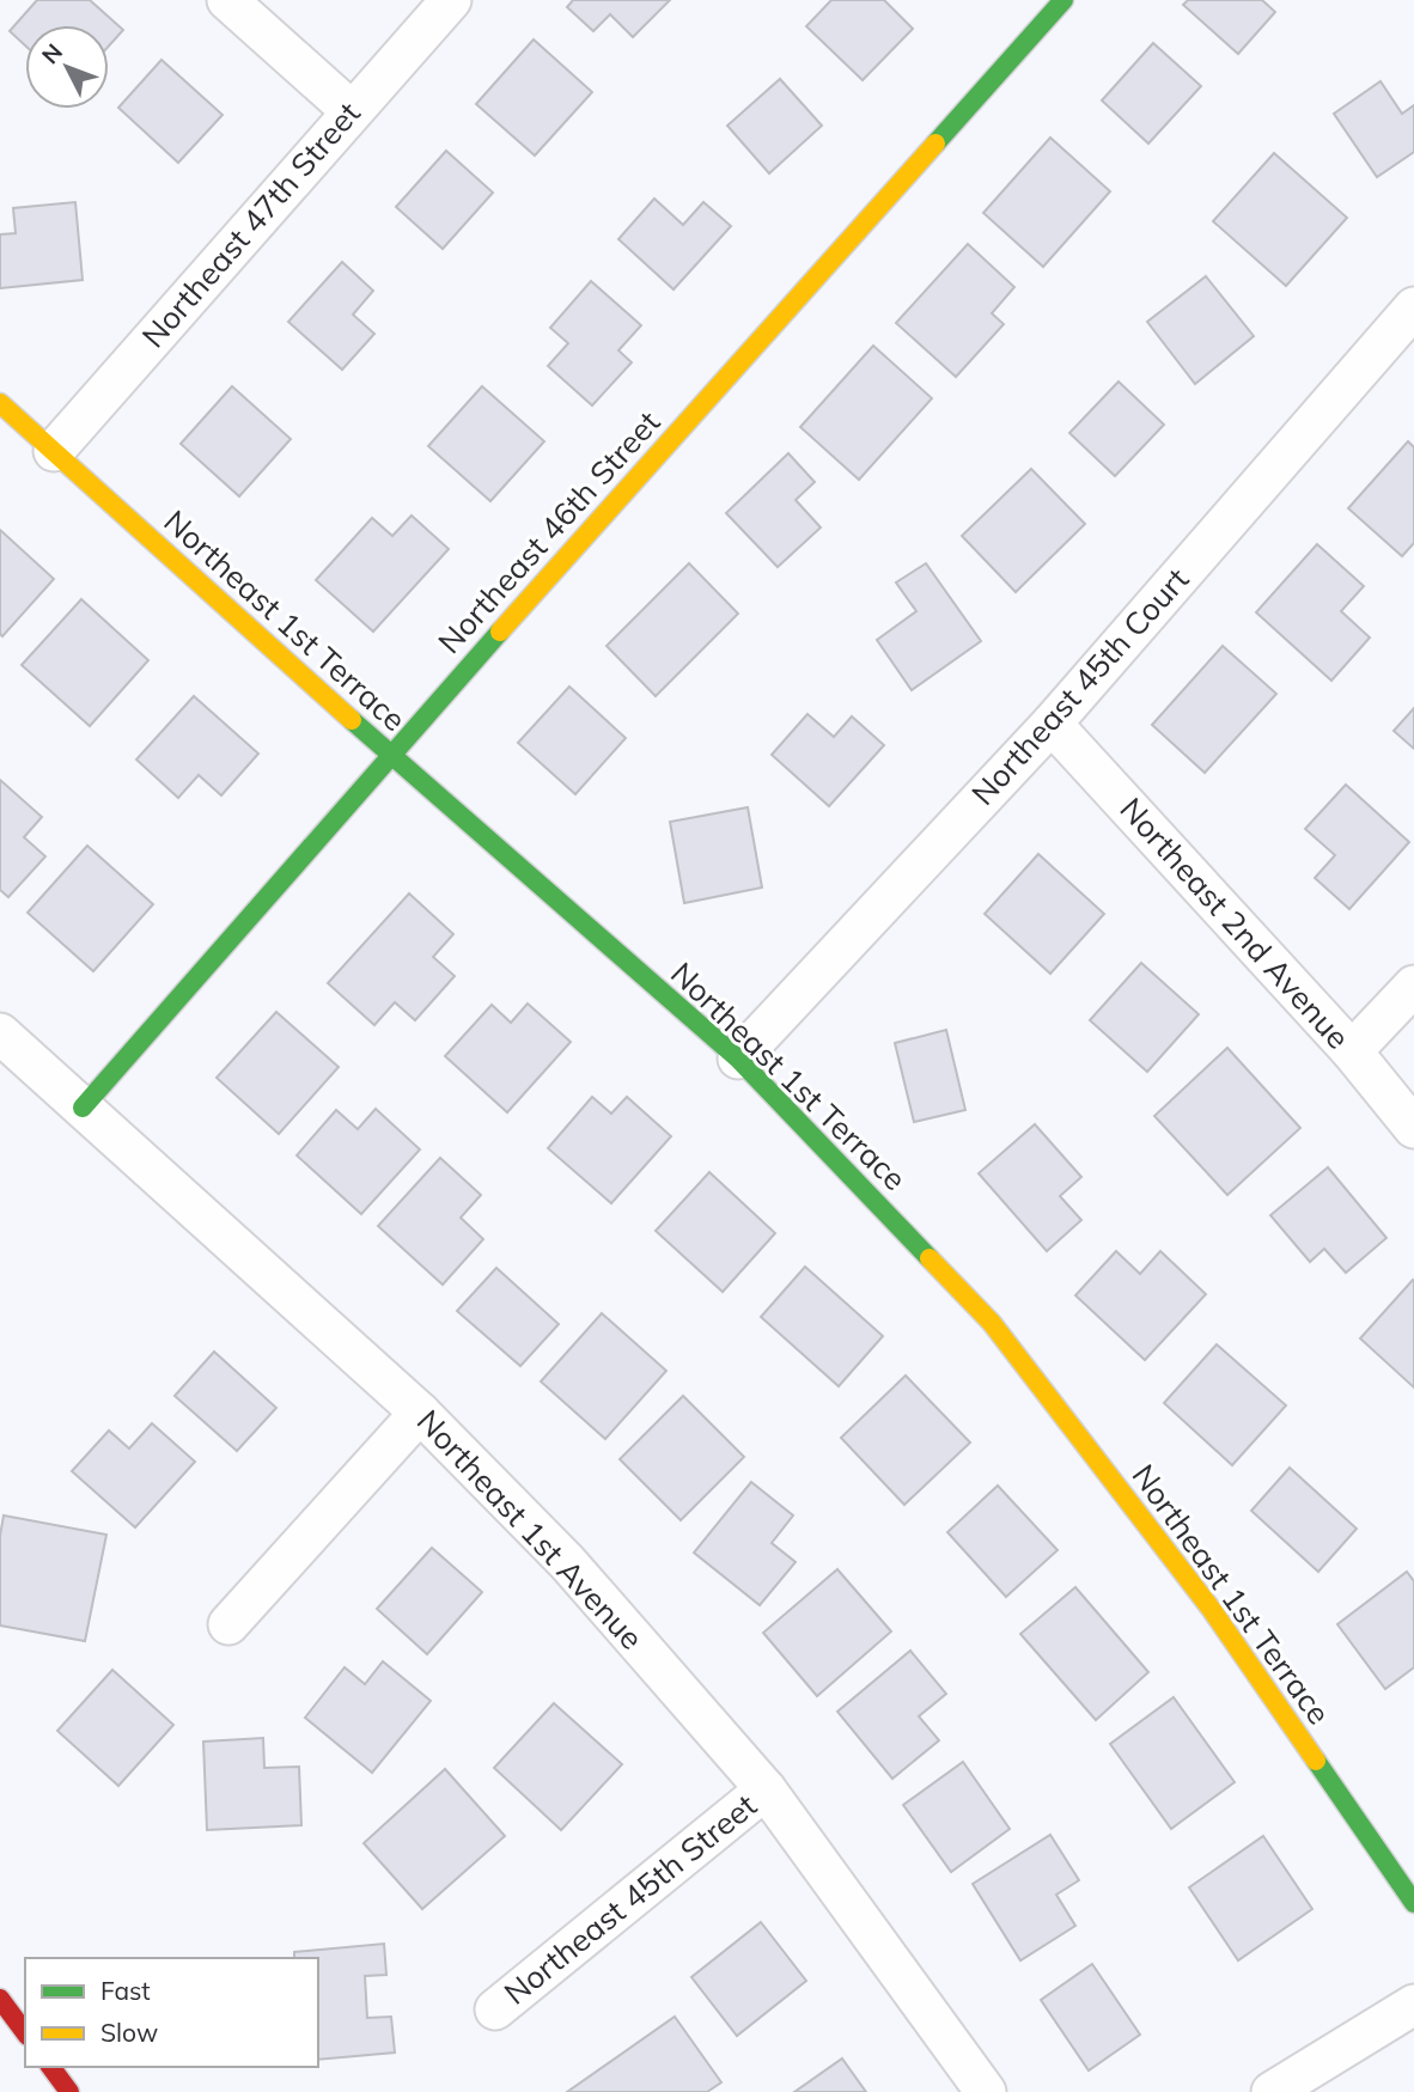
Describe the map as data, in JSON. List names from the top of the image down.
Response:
{
  "streets": {
    "main road": ["Northeast 46th Street", "Northeast 1st Terrace"],
    "street": [
      "Northeast 47th Street",
      "Northeast 45th Court",
      "Northeast 2nd Avenue",
      "Northeast 1st Avenue",
      "Northeast 45th Street"
    ]
  },
  "crossings": [
    ["Northeast 47th Street", "Northeast 1st Terrace"],
    ["Northeast 46th Street", "Northeast 1st Terrace"],
    ["Northeast 46th Street", "Northeast 1st Avenue"],
    ["Northeast 1st Terrace", "Northeast 45th Court"],
    ["Northeast 45th Court", "Northeast 2nd Avenue"],
    ["Northeast 1st Avenue", "Northeast 45th Street"]
  ],
  "legend": ["Fast", "Slow"],
  "north": "top left"
}
